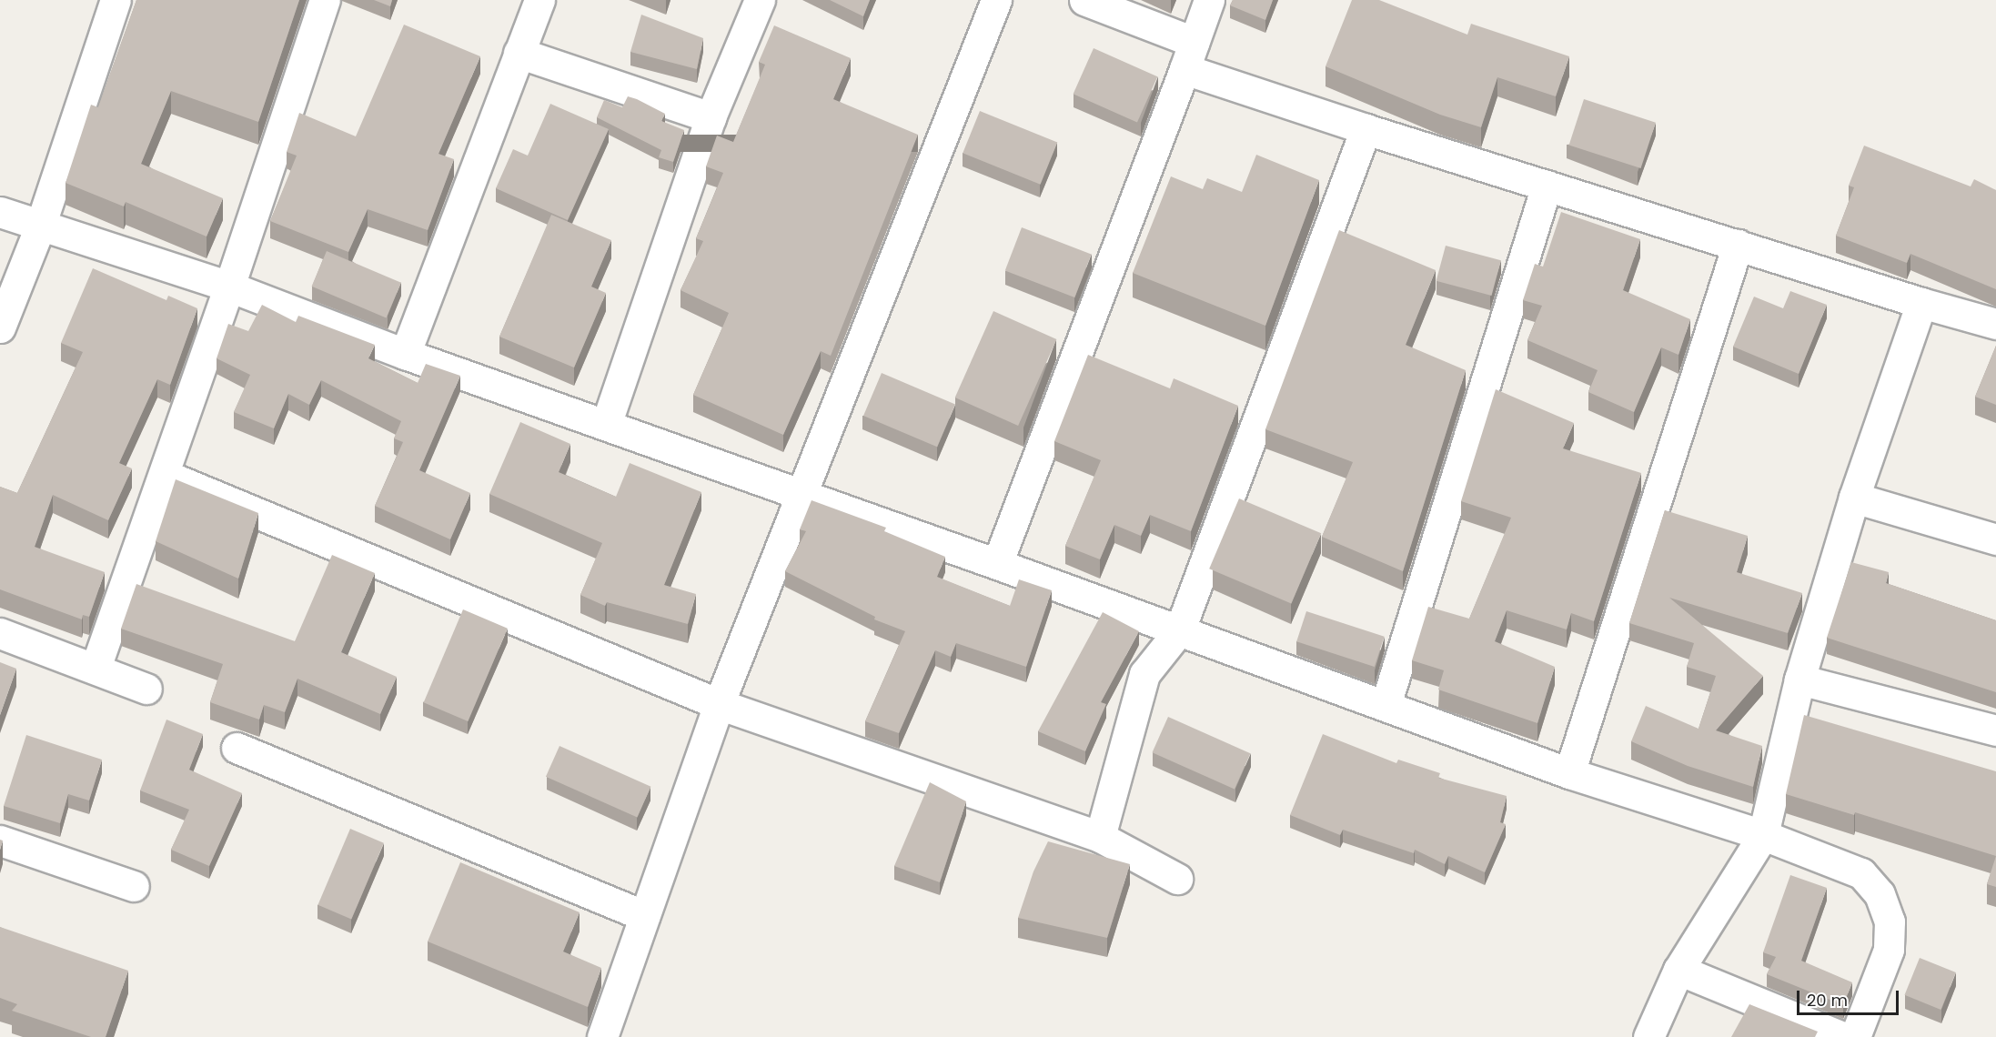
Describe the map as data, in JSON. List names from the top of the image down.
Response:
{
  "scale_bar": "20 m"
}
